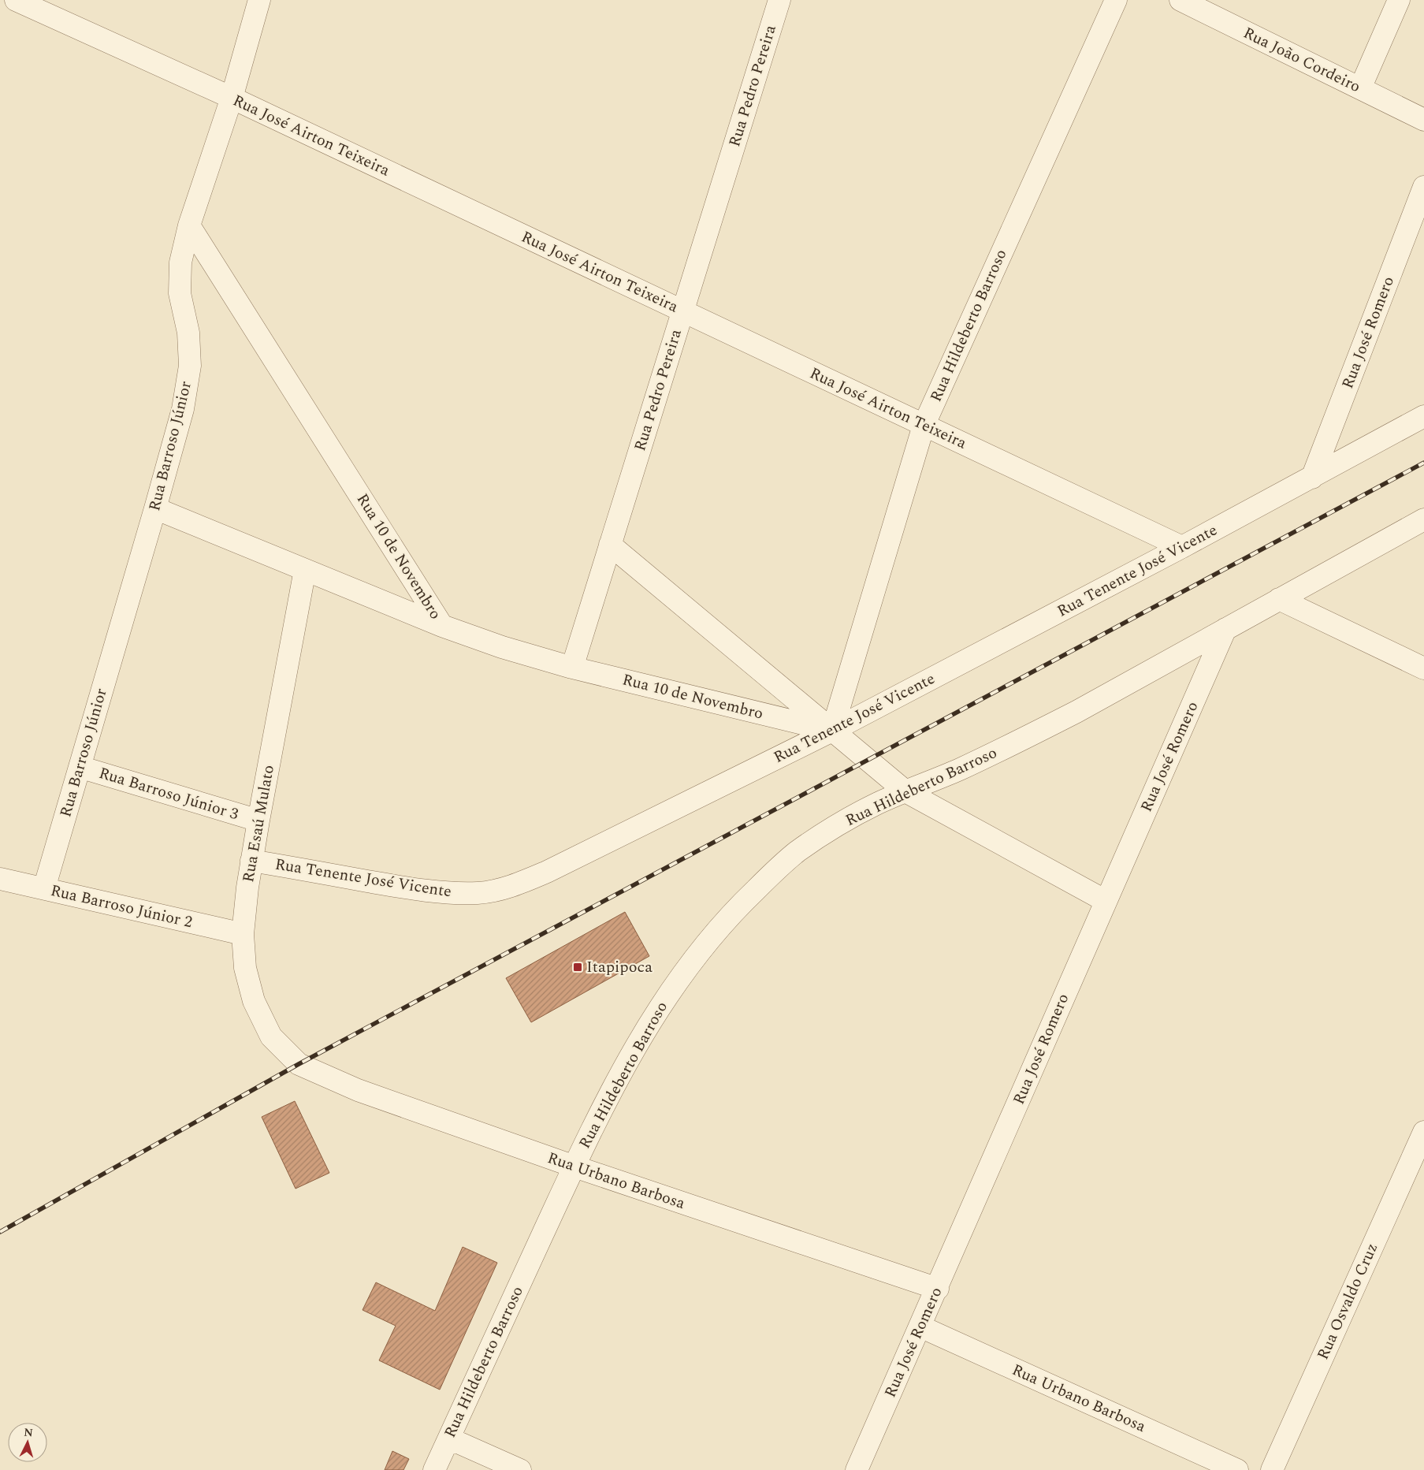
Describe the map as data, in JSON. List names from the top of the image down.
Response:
{
  "streets": {
    "street": [
      "Rua João Cordeiro",
      "Rua Pedro Pereira",
      "Rua José Airton Teixeira",
      "Rua Hildeberto Barroso",
      "Rua José Romero",
      "Rua Barroso Júnior",
      "Rua 10 de Novembro",
      "Rua Tenente José Vicente",
      "Rua Barroso Júnior 3",
      "Rua Esaú Mulato",
      "Rua Barroso Júnior 2",
      "Rua Urbano Barbosa",
      "Rua Osvaldo Cruz"
    ]
  },
  "crossings": [
    ["Rua Pedro Pereira", "Rua José Airton Teixeira"],
    ["Rua Pedro Pereira", "Rua 10 de Novembro"],
    ["Rua José Airton Teixeira", "Rua Hildeberto Barroso"],
    ["Rua José Airton Teixeira", "Rua Barroso Júnior"],
    ["Rua José Airton Teixeira", "Rua Tenente José Vicente"],
    ["Rua Hildeberto Barroso", "Rua José Romero"],
    ["Rua Hildeberto Barroso", "Rua 10 de Novembro"],
    ["Rua Hildeberto Barroso", "Rua Tenente José Vicente"],
    ["Rua Hildeberto Barroso", "Rua Urbano Barbosa"],
    ["Rua José Romero", "Rua Tenente José Vicente"],
    ["Rua José Romero", "Rua Urbano Barbosa"],
    ["Rua Barroso Júnior", "Rua 10 de Novembro"],
    ["Rua Barroso Júnior", "Rua Barroso Júnior 3"],
    ["Rua Barroso Júnior", "Rua Barroso Júnior 2"],
    ["Rua 10 de Novembro", "Rua Tenente José Vicente"],
    ["Rua Tenente José Vicente", "Rua Esaú Mulato"],
    ["Rua Barroso Júnior 3", "Rua Esaú Mulato"],
    ["Rua Esaú Mulato", "Rua Barroso Júnior 2"],
    ["Rua Esaú Mulato", "Rua Urbano Barbosa"]
  ],
  "places": {
    "transit": ["Itapipoca"]
  },
  "north": "top"
}
